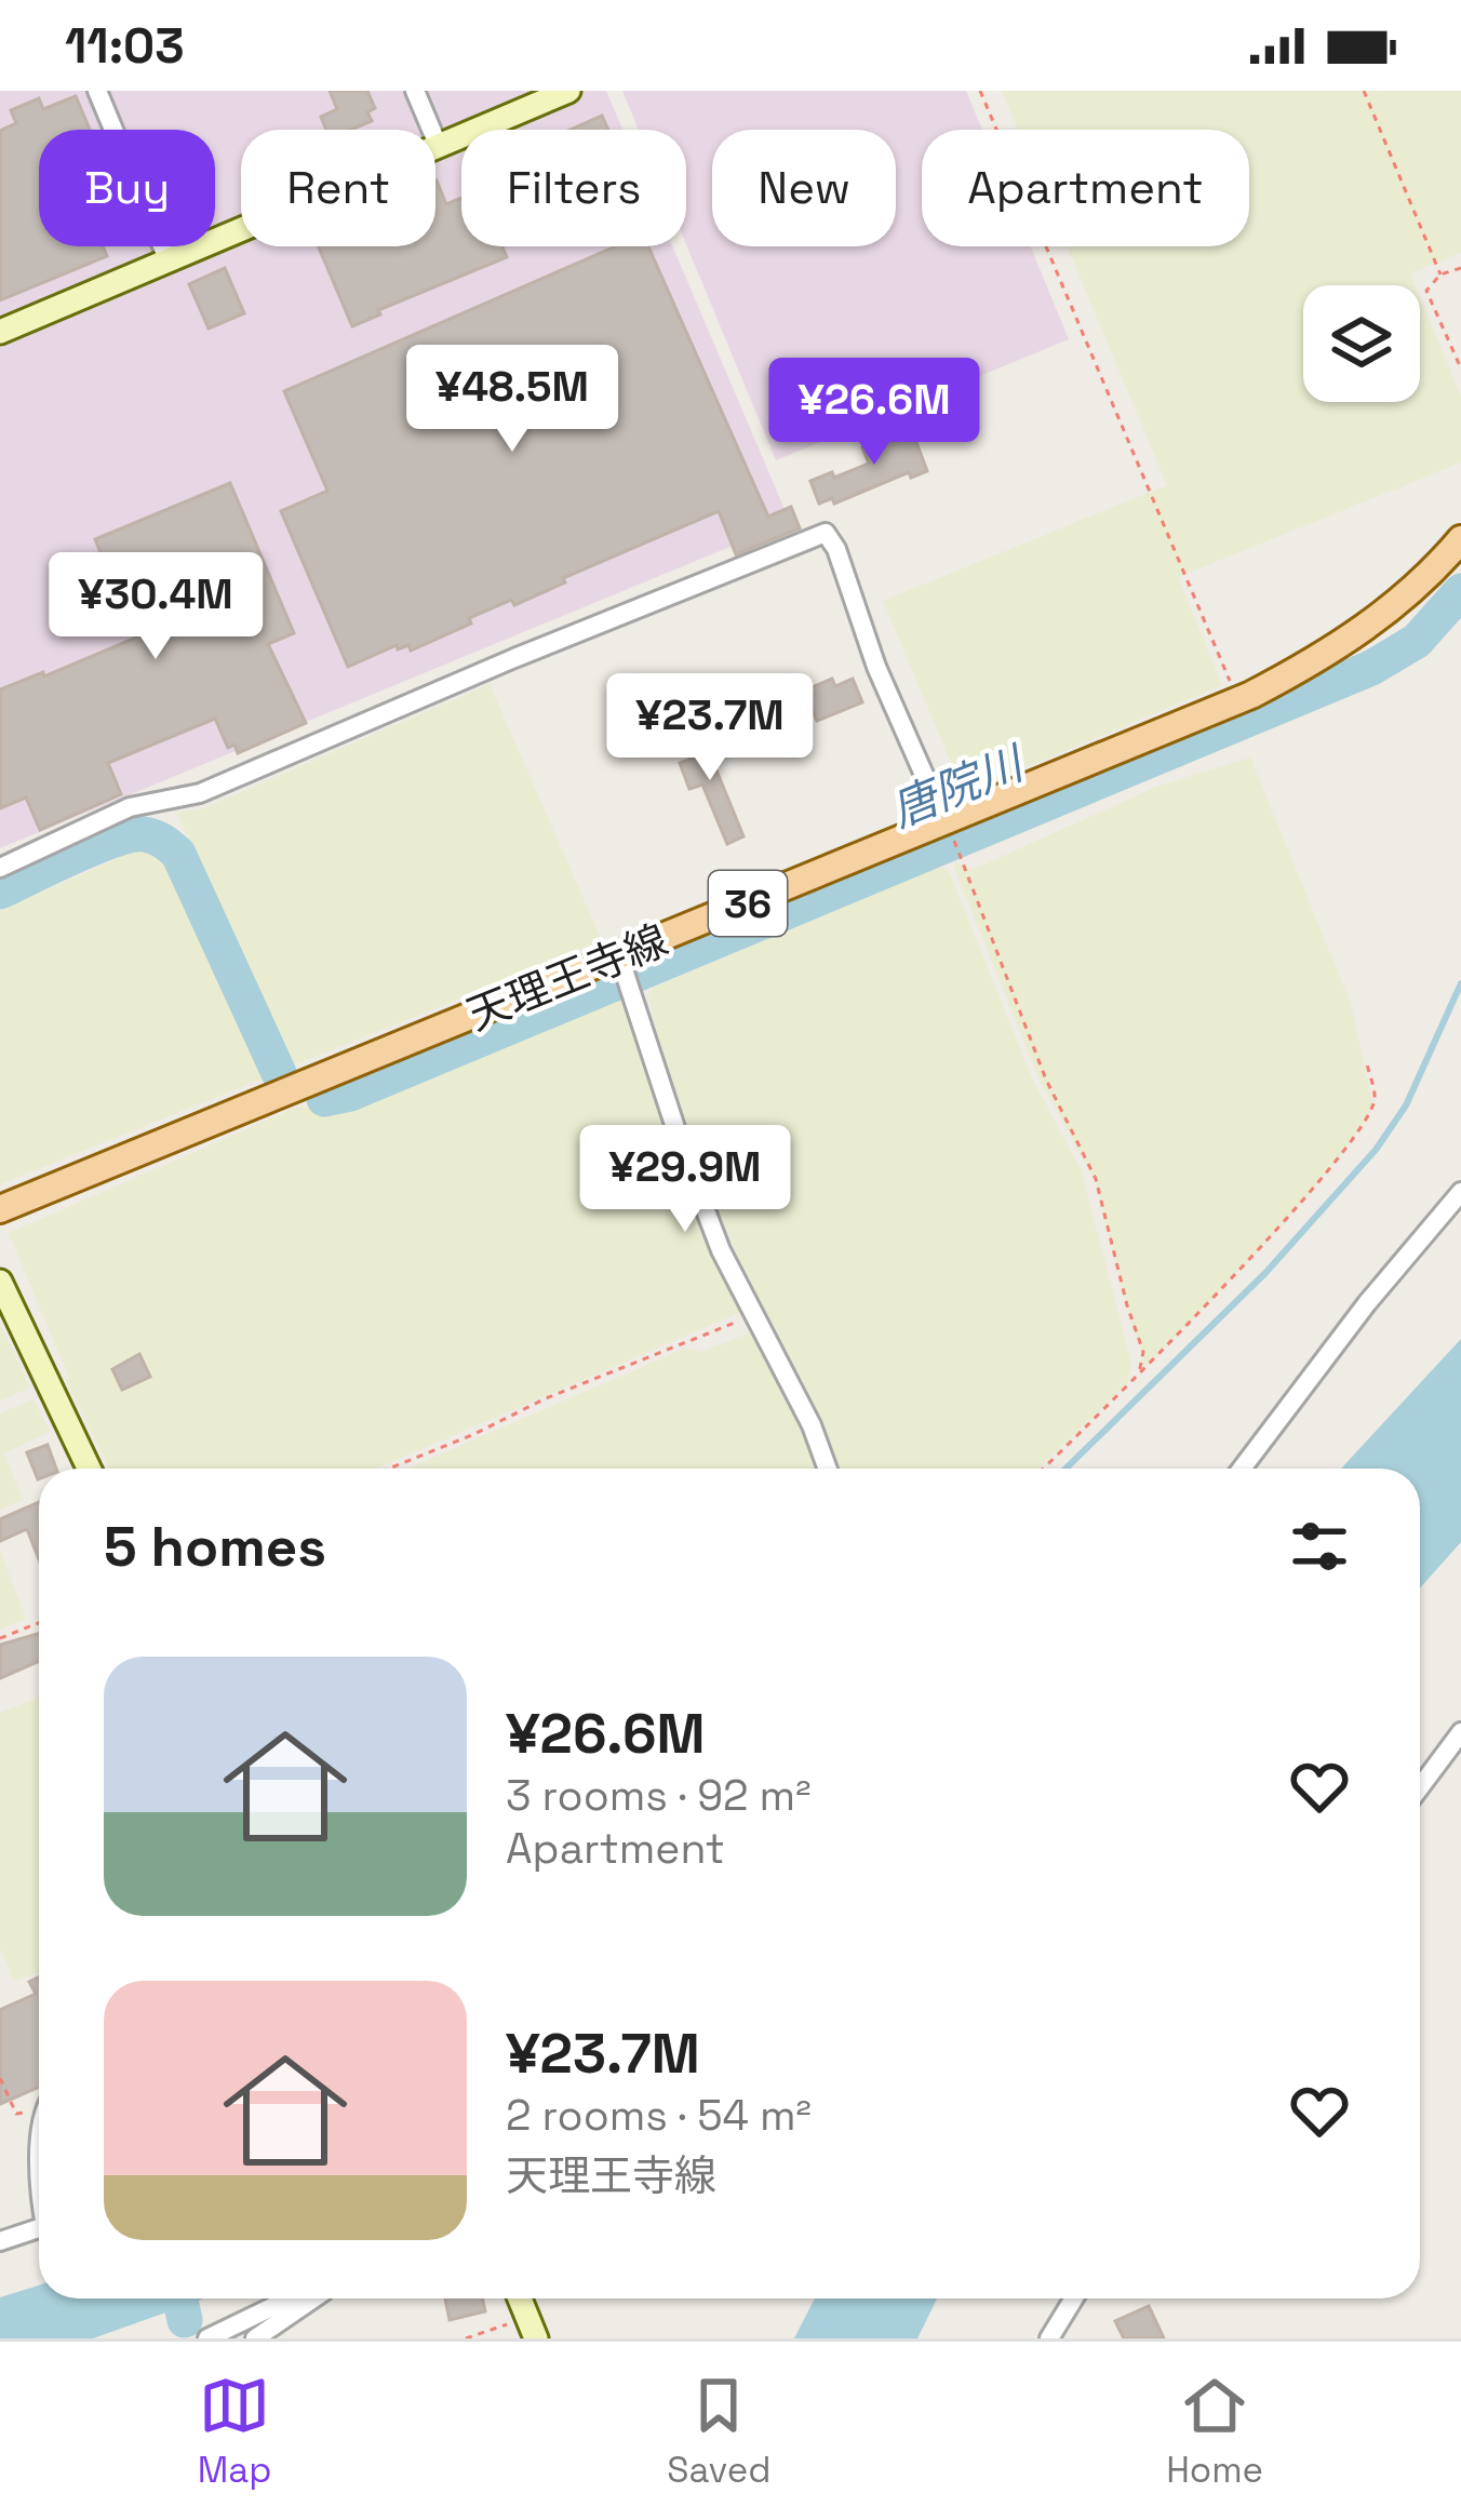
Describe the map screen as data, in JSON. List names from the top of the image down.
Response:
{
  "streets": {
    "main road": ["36", "天理王寺線"]
  },
  "water": ["唐院川"],
  "page": {
    "status": "11:03",
    "chip": [
      "Buy",
      "Rent",
      "Filters",
      "New",
      "Apartment"
    ],
    "price": [
      "¥48.5M",
      "¥26.6M",
      "¥30.4M",
      "¥23.7M",
      "¥29.9M"
    ],
    "heading": "5 homes",
    "list": [
      {
        "name": "¥26.6M",
        "note": "3 rooms · 92 m² · Apartment"
      },
      {
        "name": "¥23.7M",
        "note": "2 rooms · 54 m² · 天理王寺線"
      }
    ],
    "tabs": ["Map", "Saved", "Home"]
  }
}
